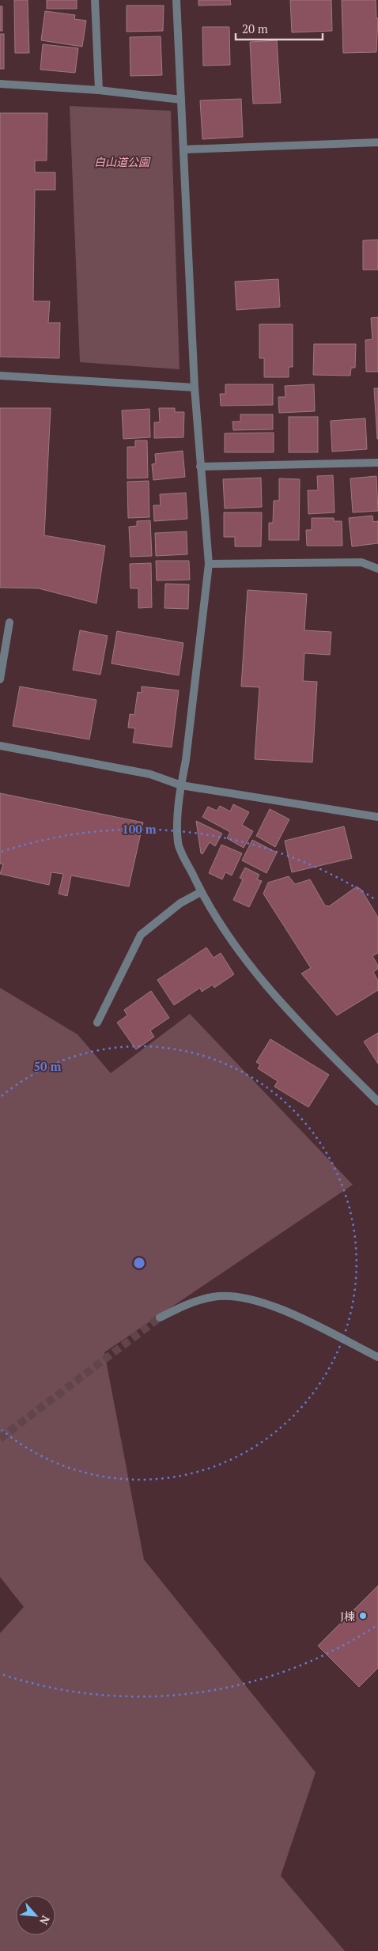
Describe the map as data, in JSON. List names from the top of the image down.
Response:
{
  "parks": ["白山道公園"],
  "places": ["J棟"],
  "scale_bar": "20 m",
  "north": "bottom right",
  "rings": ["100 m", "50 m"]
}
